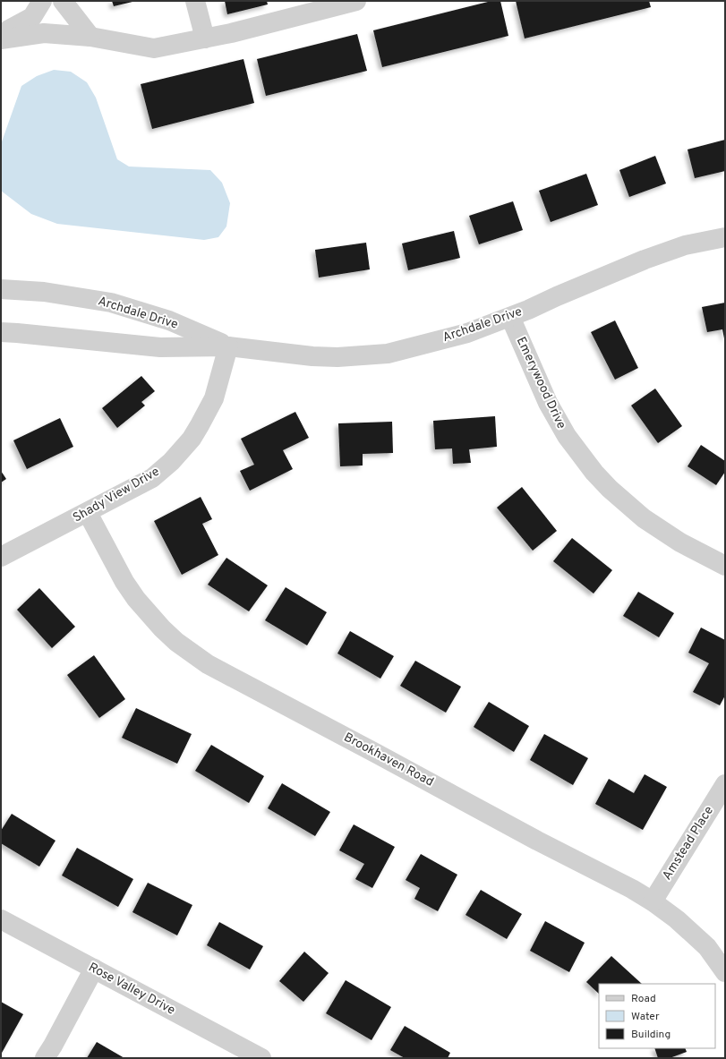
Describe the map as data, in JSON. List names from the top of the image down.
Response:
{
  "streets": {
    "street": [
      "Archdale Drive",
      "Emerywood Drive",
      "Shady View Drive",
      "Brookhaven Road",
      "Amstead Place",
      "Rose Valley Drive"
    ]
  },
  "crossings": [
    ["Archdale Drive", "Emerywood Drive"],
    ["Archdale Drive", "Shady View Drive"],
    ["Shady View Drive", "Brookhaven Road"],
    ["Brookhaven Road", "Amstead Place"]
  ],
  "legend": ["Road", "Water", "Building"]
}
